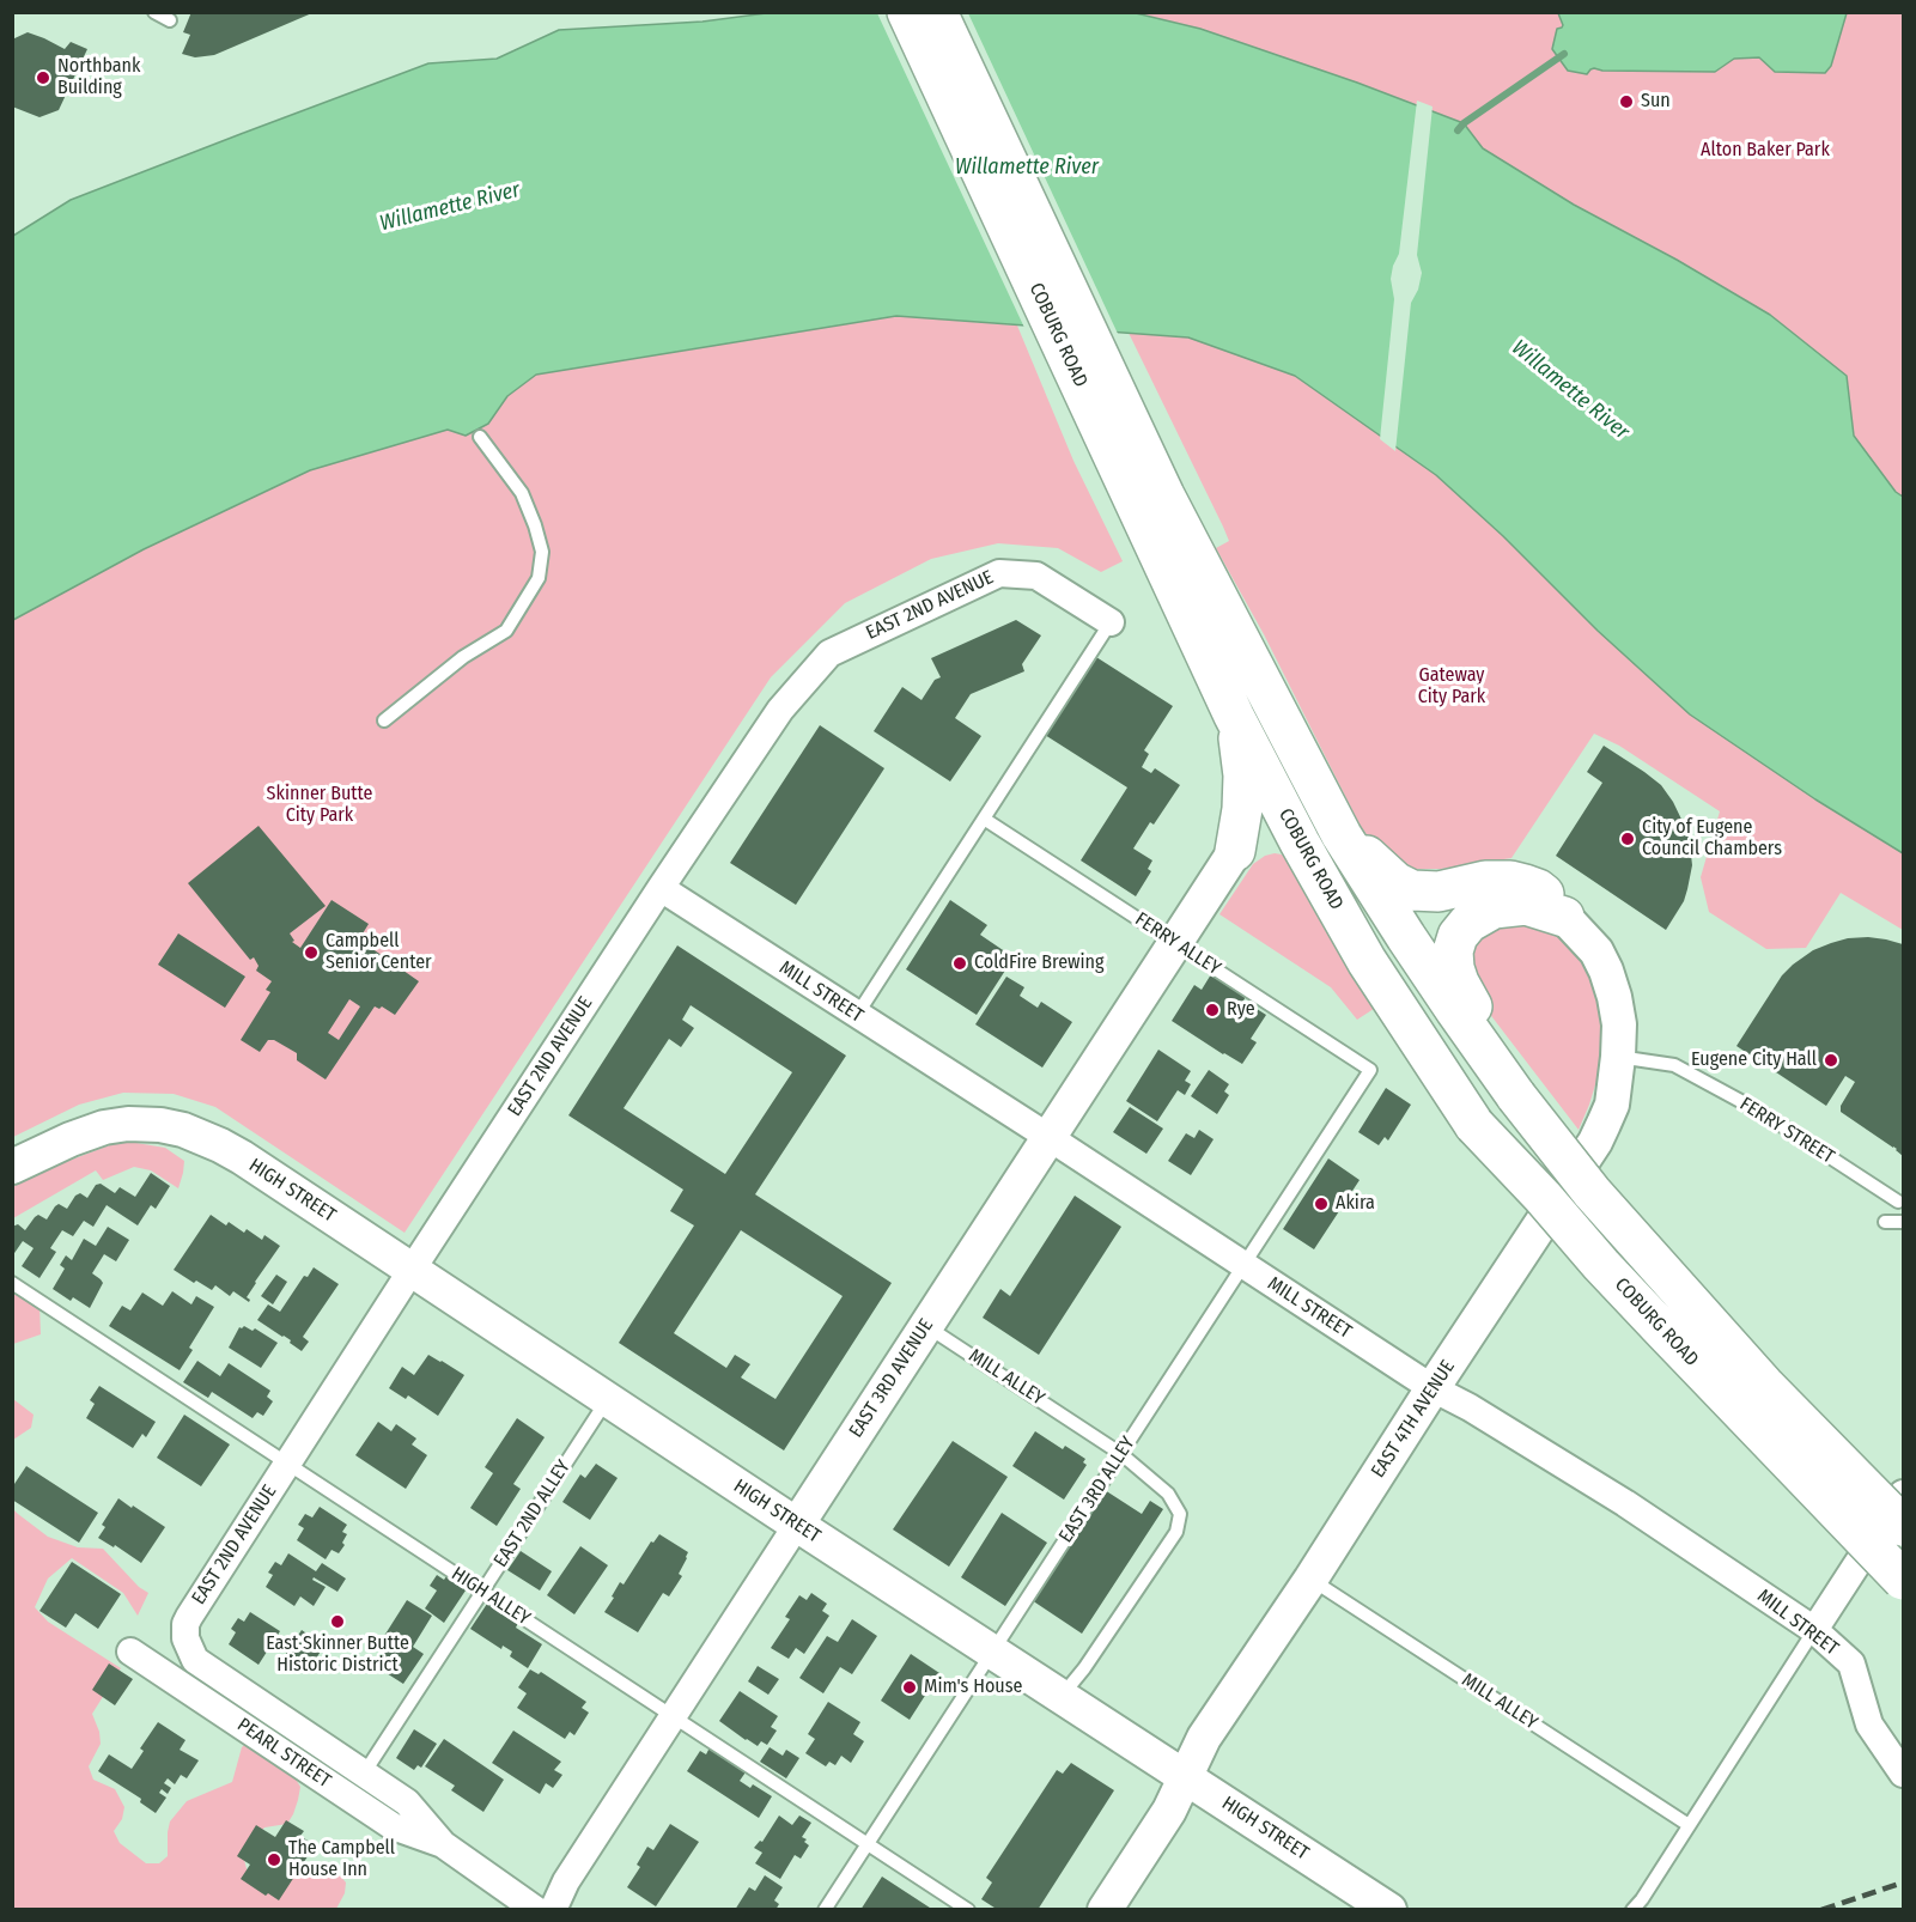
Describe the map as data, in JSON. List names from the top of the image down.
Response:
{
  "streets": {
    "main road": ["COBURG ROAD"],
    "street": [
      "EAST 2ND AVENUE",
      "MILL STREET",
      "HIGH STREET",
      "EAST 3RD AVENUE",
      "EAST 4TH AVENUE",
      "PEARL STREET"
    ],
    "lane": [
      "FERRY ALLEY",
      "FERRY STREET",
      "MILL ALLEY",
      "EAST 3RD ALLEY",
      "EAST 2ND ALLEY",
      "HIGH ALLEY"
    ]
  },
  "crossings": [
    ["EAST 2ND AVENUE", "MILL STREET"],
    ["EAST 2ND AVENUE", "HIGH STREET"],
    ["EAST 2ND AVENUE", "HIGH ALLEY"],
    ["EAST 2ND AVENUE", "PEARL STREET"],
    ["FERRY ALLEY", "EAST 3RD AVENUE"],
    ["FERRY ALLEY", "EAST 3RD ALLEY"],
    ["MILL STREET", "EAST 3RD AVENUE"],
    ["MILL STREET", "EAST 4TH AVENUE"],
    ["MILL STREET", "EAST 3RD ALLEY"],
    ["FERRY STREET", "EAST 4TH AVENUE"],
    ["HIGH STREET", "MILL ALLEY"],
    ["HIGH STREET", "EAST 3RD AVENUE"],
    ["HIGH STREET", "EAST 4TH AVENUE"],
    ["HIGH STREET", "EAST 3RD ALLEY"],
    ["HIGH STREET", "EAST 2ND ALLEY"],
    ["MILL ALLEY", "EAST 3RD AVENUE"],
    ["MILL ALLEY", "EAST 4TH AVENUE"],
    ["MILL ALLEY", "EAST 3RD ALLEY"],
    ["EAST 3RD AVENUE", "HIGH ALLEY"],
    ["EAST 3RD ALLEY", "HIGH ALLEY"],
    ["EAST 2ND ALLEY", "HIGH ALLEY"],
    ["EAST 2ND ALLEY", "PEARL STREET"]
  ],
  "water": ["Willamette River"],
  "parks": ["Alton Baker Park", "Gateway City Park", "Skinner Butte City Park"],
  "places": [
    "Northbank Building",
    "Sun",
    "City of Eugene Council Chambers",
    "Campbell Senior Center",
    "ColdFire Brewing",
    "Rye",
    "Eugene City Hall",
    "Akira",
    "East Skinner Butte Historic District",
    "Mim's House",
    "The Campbell House Inn"
  ]
}
